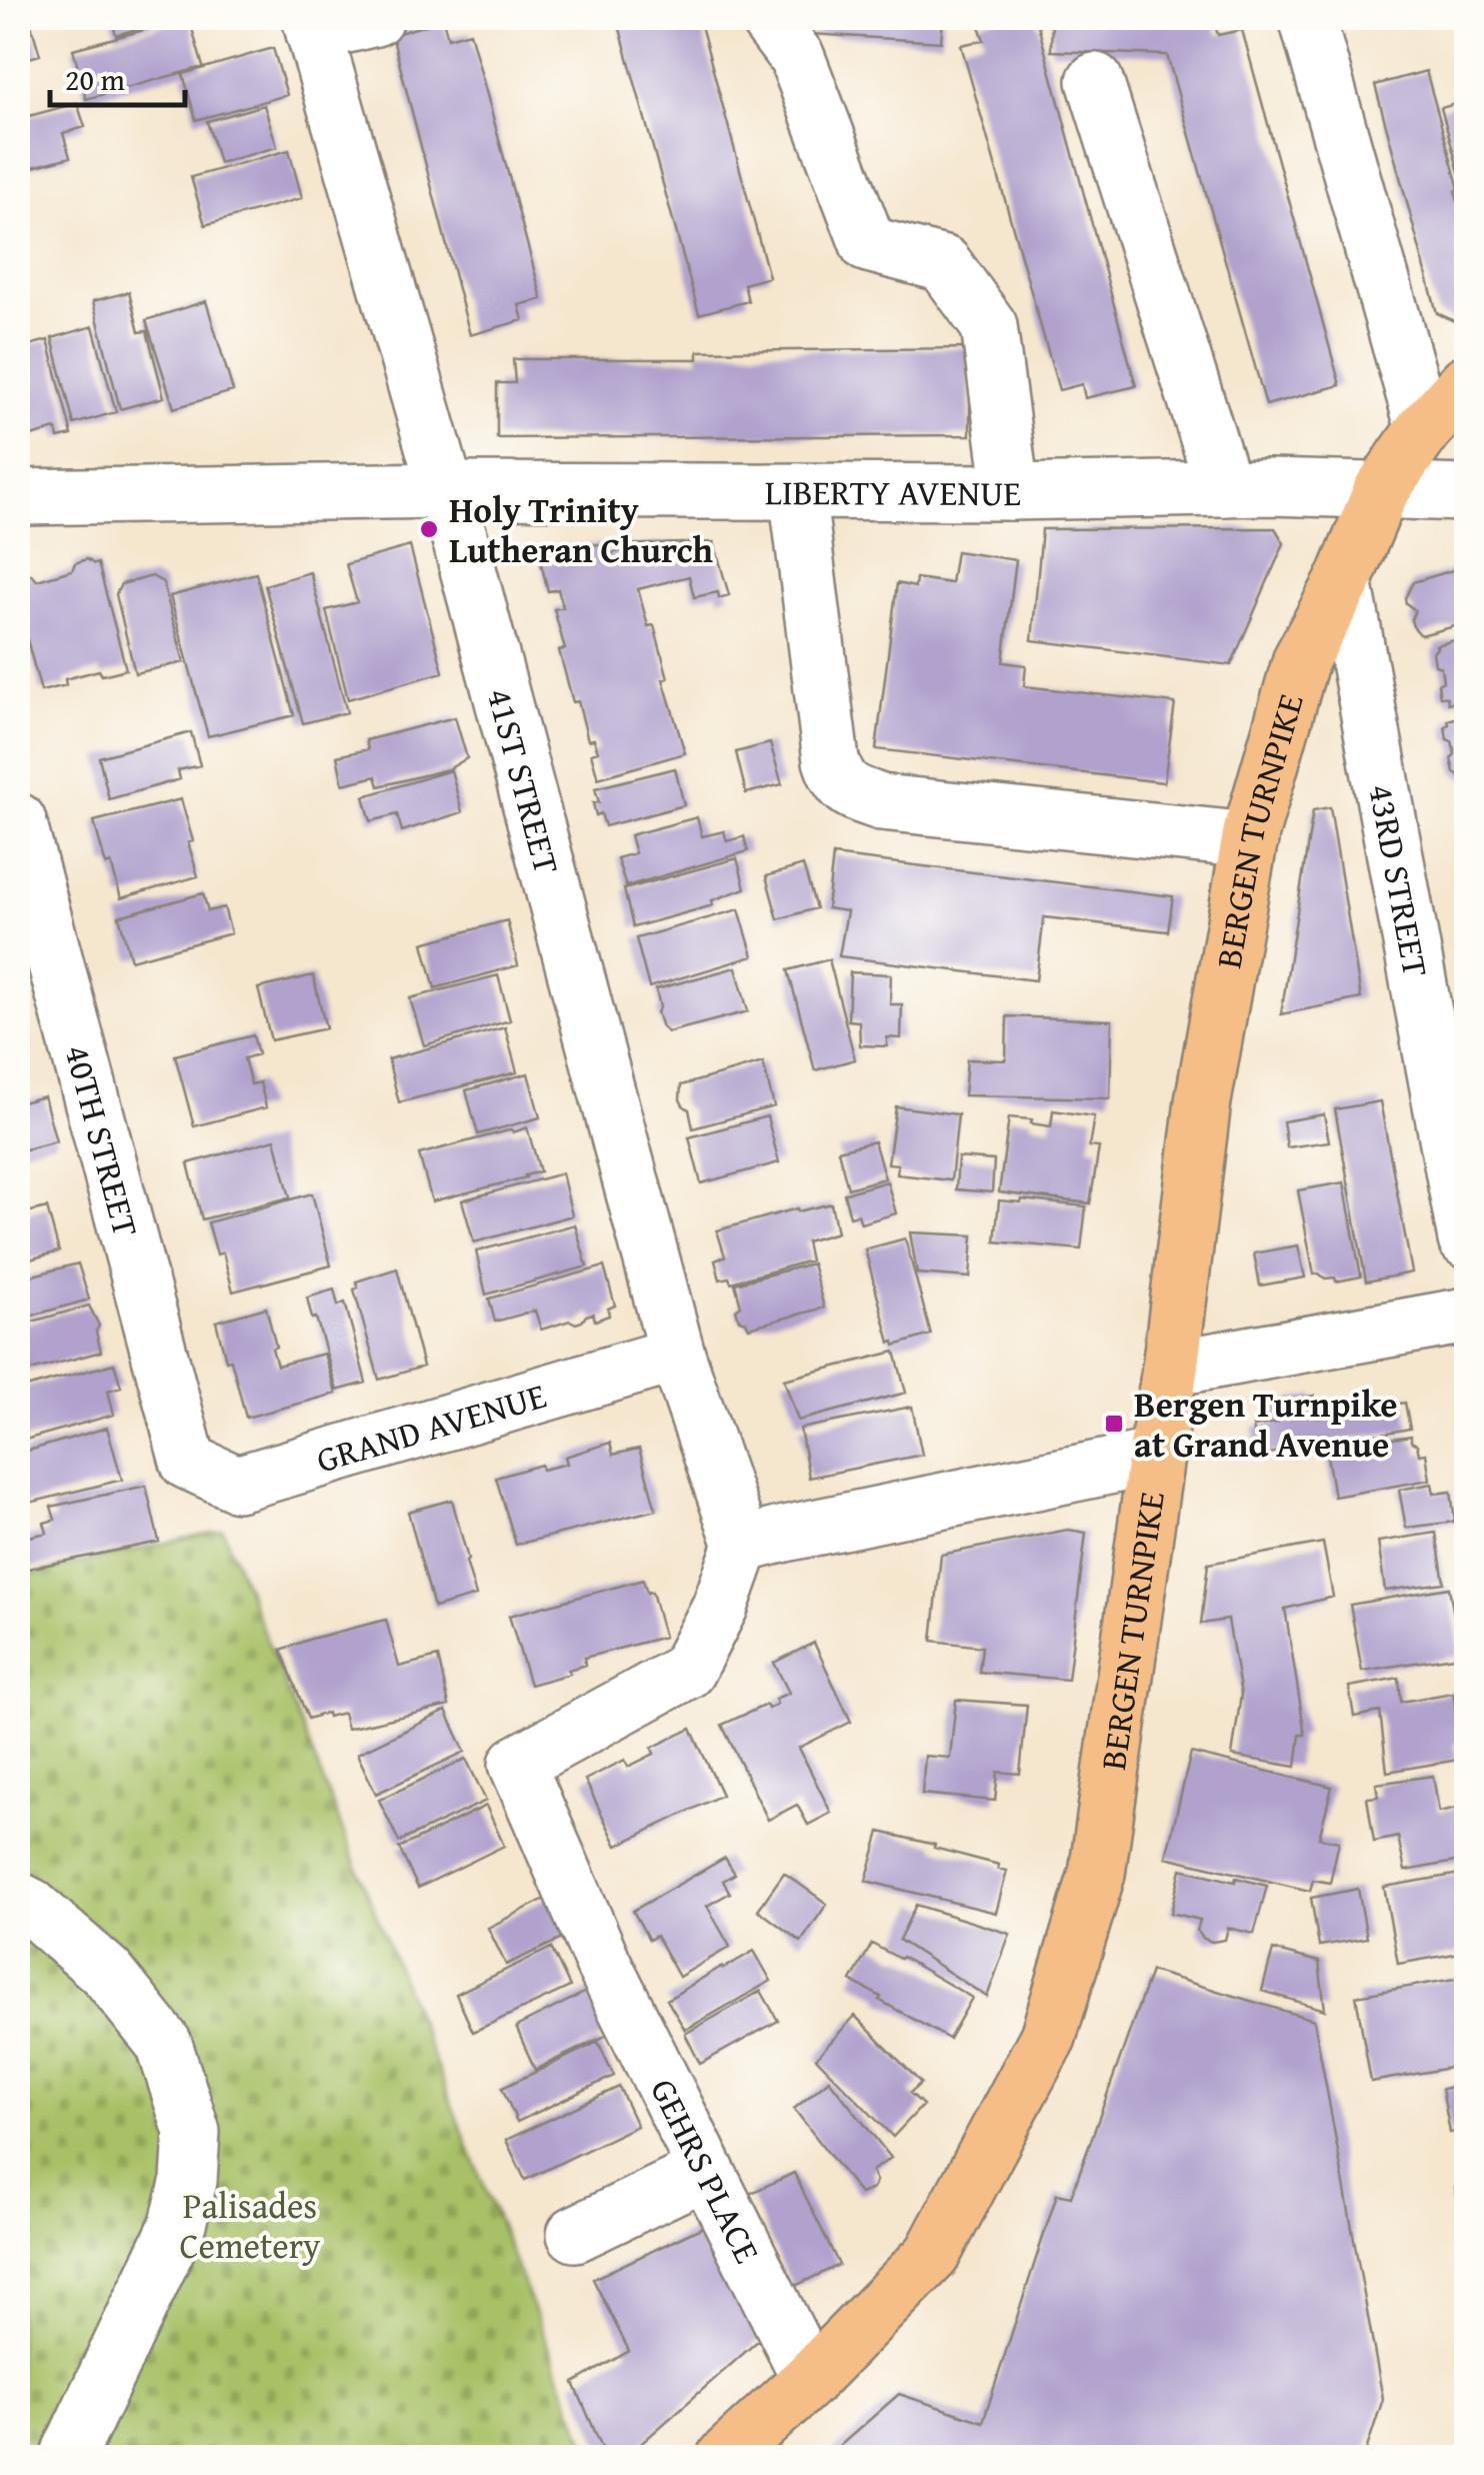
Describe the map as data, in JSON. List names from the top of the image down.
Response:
{
  "streets": {
    "main road": ["BERGEN TURNPIKE"],
    "street": [
      "LIBERTY AVENUE",
      "41ST STREET",
      "43RD STREET",
      "40TH STREET",
      "GRAND AVENUE",
      "GEHRS PLACE"
    ]
  },
  "crossings": [
    ["LIBERTY AVENUE", "41ST STREET"],
    ["LIBERTY AVENUE", "BERGEN TURNPIKE"],
    ["41ST STREET", "GRAND AVENUE"],
    ["41ST STREET", "GEHRS PLACE"],
    ["BERGEN TURNPIKE", "43RD STREET"],
    ["BERGEN TURNPIKE", "GEHRS PLACE"],
    ["40TH STREET", "GRAND AVENUE"]
  ],
  "parks": ["Palisades Cemetery"],
  "places": {
    "other": ["Holy Trinity Lutheran Church"],
    "transit": ["Bergen Turnpike at Grand Avenue"]
  },
  "scale_bar": "20 m"
}
